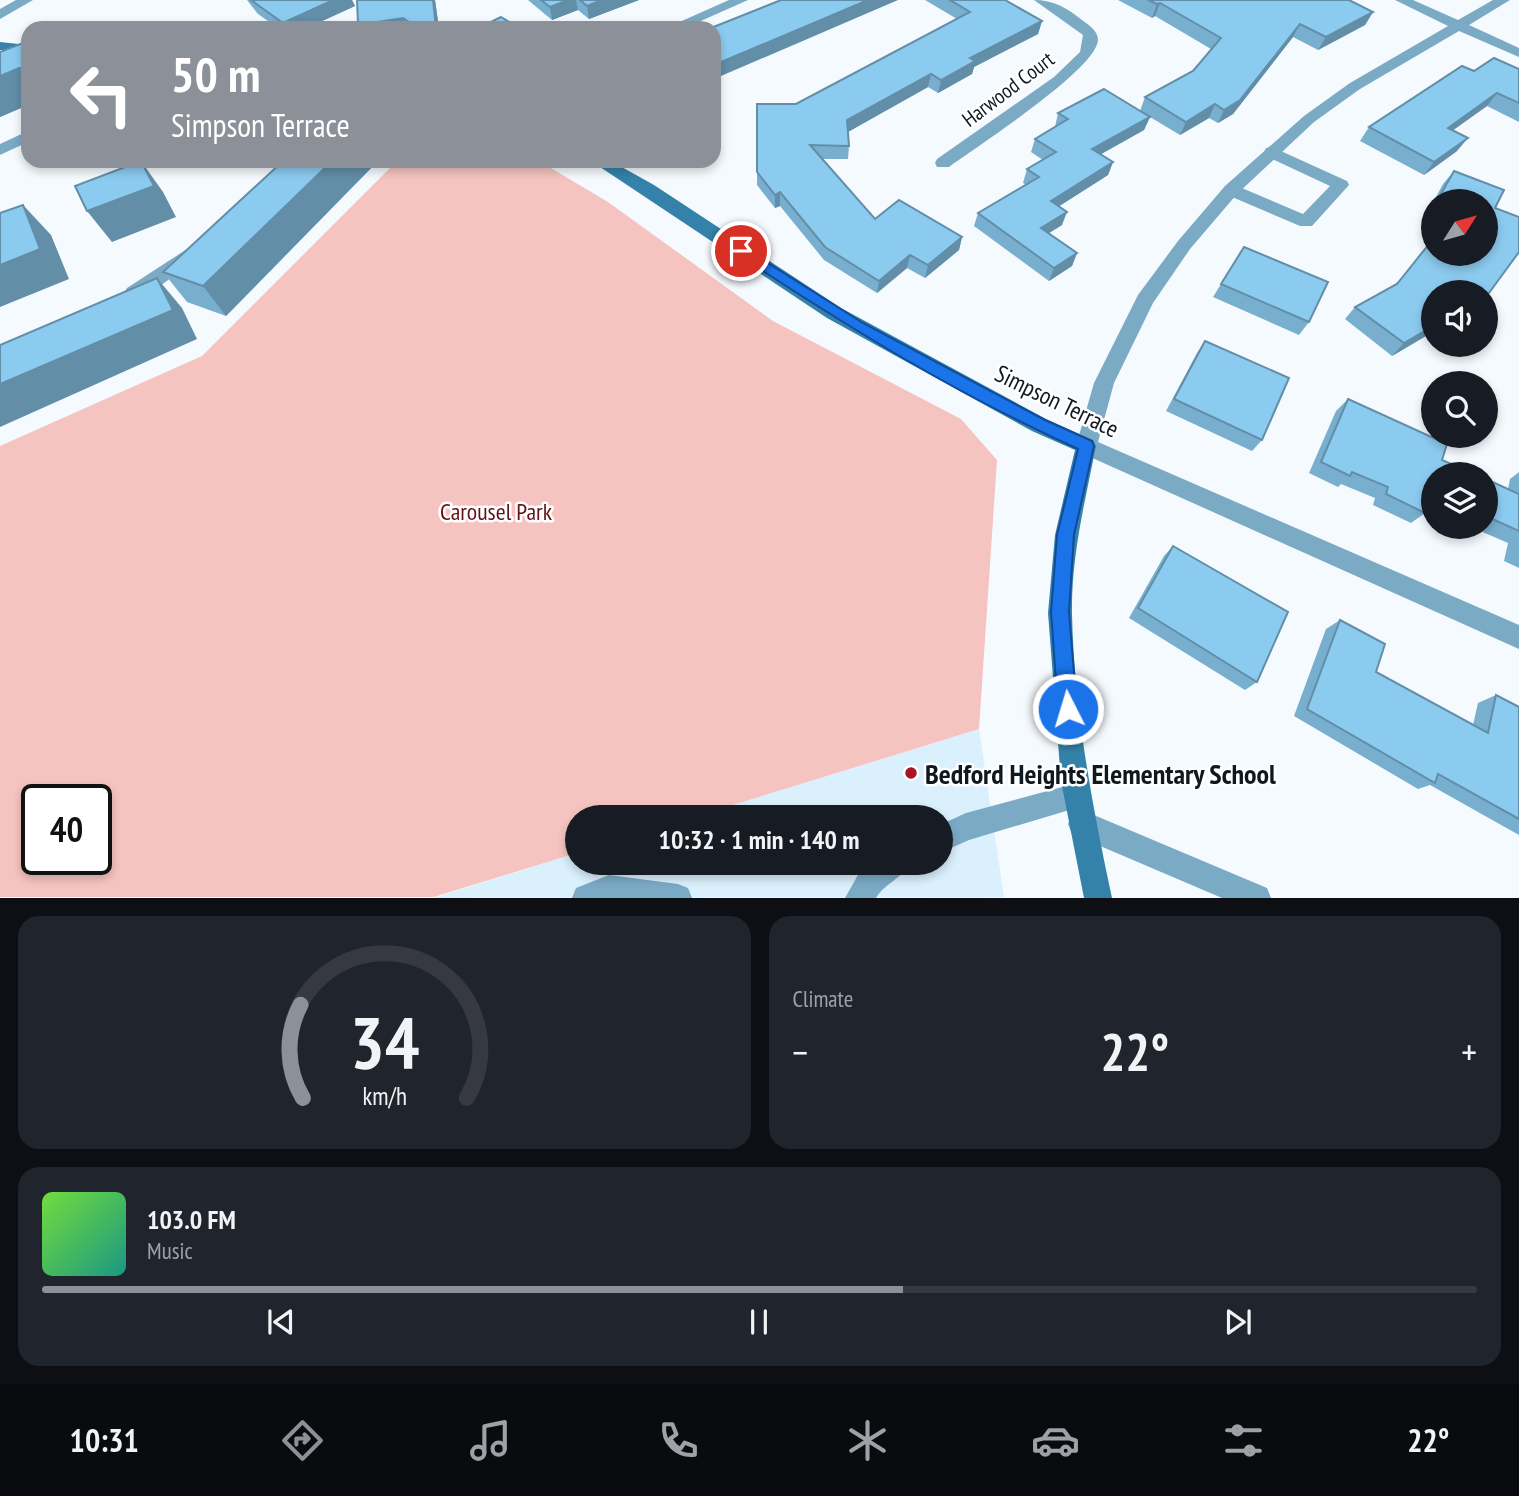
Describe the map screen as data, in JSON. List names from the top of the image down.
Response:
{
  "streets": {
    "street": ["Harwood Court", "Simpson Terrace"]
  },
  "parks": ["Carousel Park"],
  "places": ["Bedford Heights Elementary School"],
  "north": "top right",
  "page": {
    "turn": ["50 m", "Simpson Terrace"],
    "limit": "40",
    "trip": "10:32 · 1 min · 140 m",
    "tile": "Climate",
    "heat": ["−", "22°", "+"],
    "song": ["103.0 FM", "Music"],
    "tabs": ["10:31", "22°"],
    "gauge": ["34", "km/h"]
  }
}
